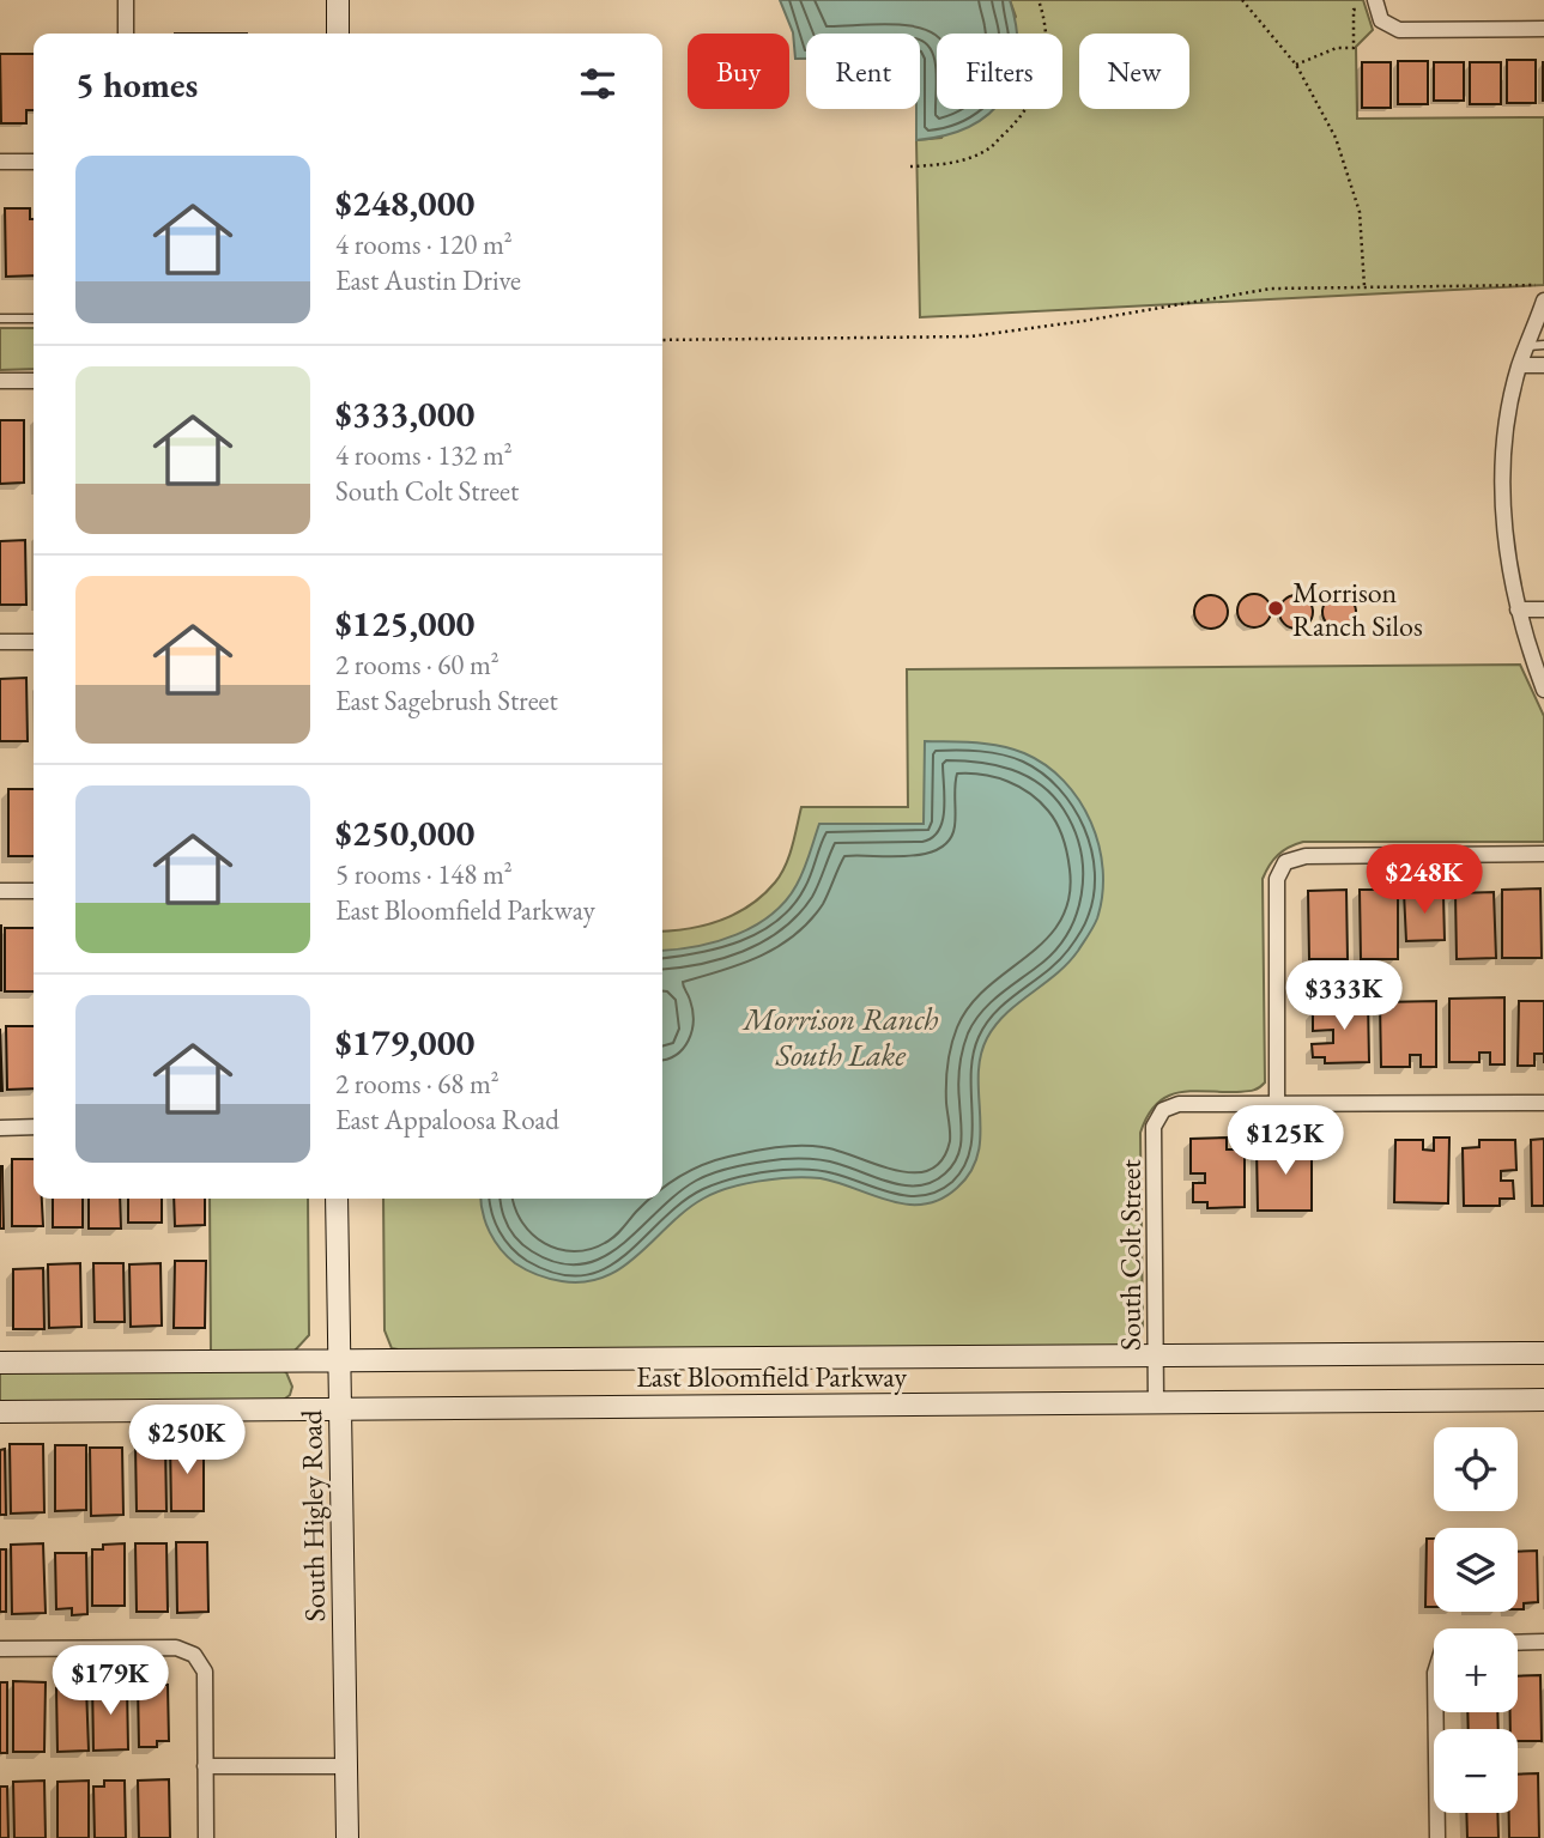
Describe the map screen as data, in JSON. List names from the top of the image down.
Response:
{
  "streets": {
    "street": ["South Colt Street", "East Bloomfield Parkway", "South Higley Road"]
  },
  "crossings": [
    ["South Colt Street", "East Bloomfield Parkway"],
    ["East Bloomfield Parkway", "South Higley Road"]
  ],
  "water": ["Morrison Ranch South Lake"],
  "places": ["Morrison Ranch Silos"],
  "page": {
    "chip": [
      "Buy",
      "Rent",
      "Filters",
      "New"
    ],
    "heading": "5 homes",
    "list": [
      {
        "name": "$248,000",
        "note": "4 rooms · 120 m² · East Austin Drive"
      },
      {
        "name": "$333,000",
        "note": "4 rooms · 132 m² · South Colt Street"
      },
      {
        "name": "$125,000",
        "note": "2 rooms · 60 m² · East Sagebrush Street"
      },
      {
        "name": "$250,000",
        "note": "5 rooms · 148 m² · East Bloomfield Parkway"
      },
      {
        "name": "$179,000",
        "note": "2 rooms · 68 m² · East Appaloosa Road"
      }
    ],
    "price": [
      "$248K",
      "$333K",
      "$125K",
      "$250K",
      "$179K"
    ],
    "map_buttons": ["+", "−"]
  }
}
